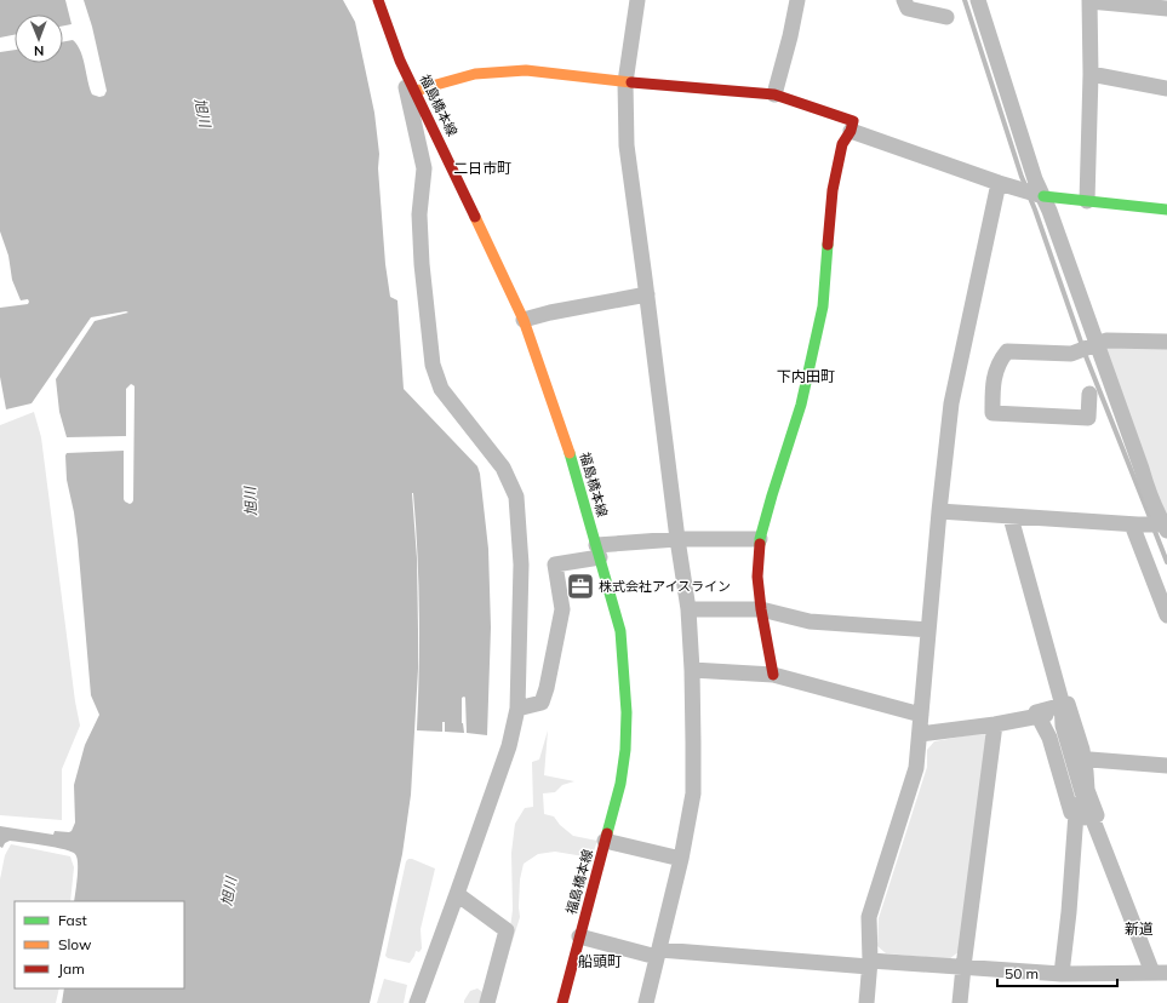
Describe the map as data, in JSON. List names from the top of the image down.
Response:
{
  "streets": {
    "street": ["福島橋本線"]
  },
  "districts": [
    "二日市町",
    "下内田町",
    "新道",
    "船頭町"
  ],
  "water": ["旭川"],
  "places": {
    "office": ["株式会社アイスライン"]
  },
  "legend": ["Fast", "Slow", "Jam"],
  "scale_bar": "50 m",
  "north": "bottom"
}
